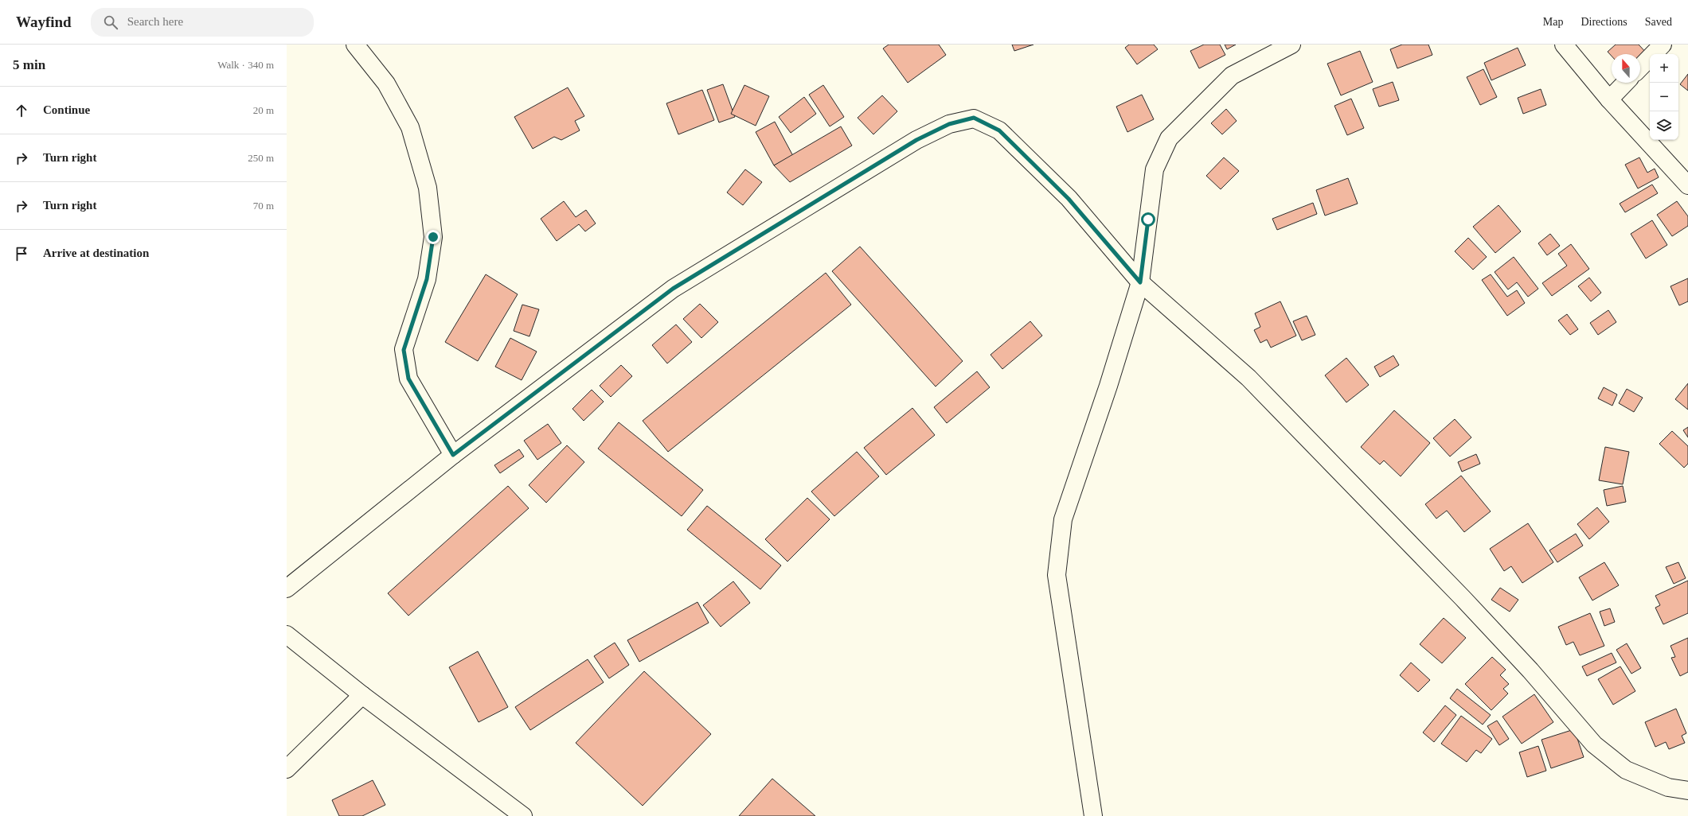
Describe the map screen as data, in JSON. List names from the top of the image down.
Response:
{
  "north": "top",
  "page": {
    "header": "Wayfind",
    "search": "Search here",
    "nav": ["Map", "Directions", "Saved"],
    "heading": ["5 min", "Walk · 340 m"],
    "map_buttons": ["+", "−"],
    "list": [
      ["Continue", "20 m"],
      ["Turn right", "250 m"],
      ["Turn right", "70 m"],
      "Arrive at destination"
    ]
  }
}
